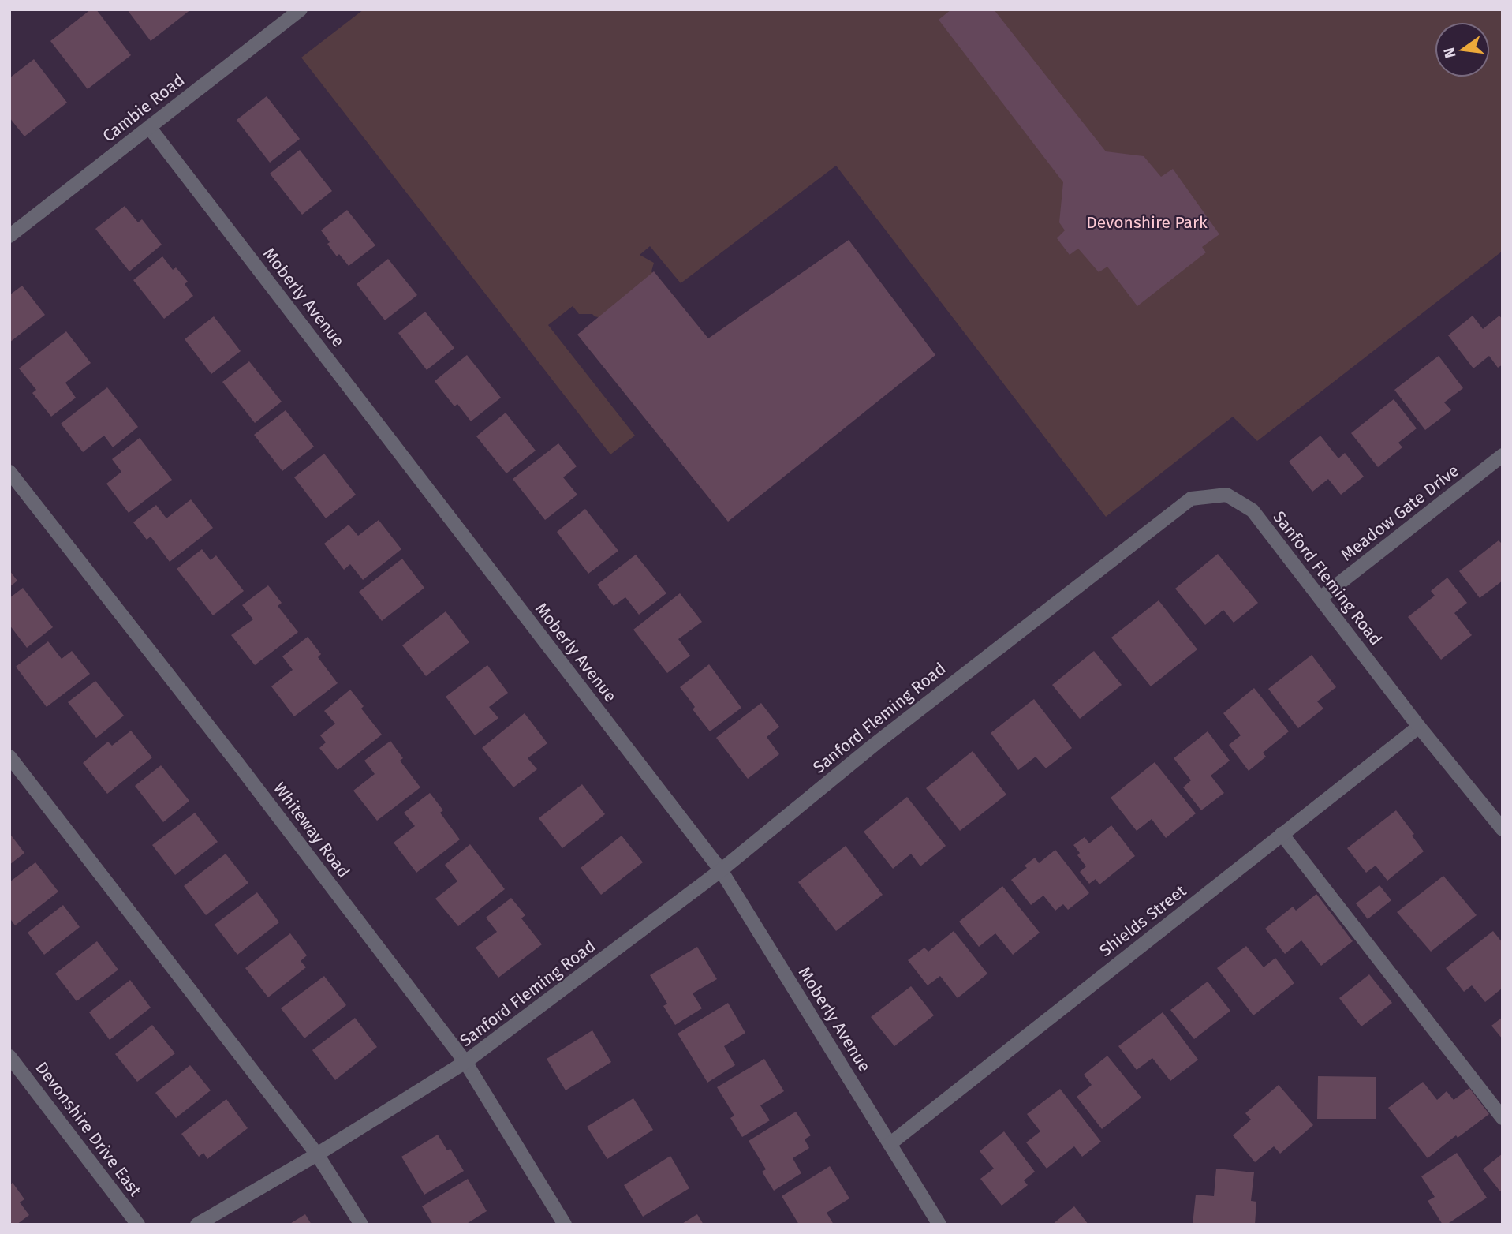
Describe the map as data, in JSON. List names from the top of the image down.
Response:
{
  "streets": {
    "street": [
      "Cambie Road",
      "Moberly Avenue",
      "Meadow Gate Drive",
      "Sanford Fleming Road",
      "Whiteway Road",
      "Shields Street",
      "Devonshire Drive East"
    ]
  },
  "crossings": [
    ["Cambie Road", "Moberly Avenue"],
    ["Moberly Avenue", "Sanford Fleming Road"],
    ["Moberly Avenue", "Shields Street"],
    ["Meadow Gate Drive", "Sanford Fleming Road"],
    ["Sanford Fleming Road", "Whiteway Road"],
    ["Sanford Fleming Road", "Shields Street"]
  ],
  "parks": ["Devonshire Park"],
  "north": "left"
}
